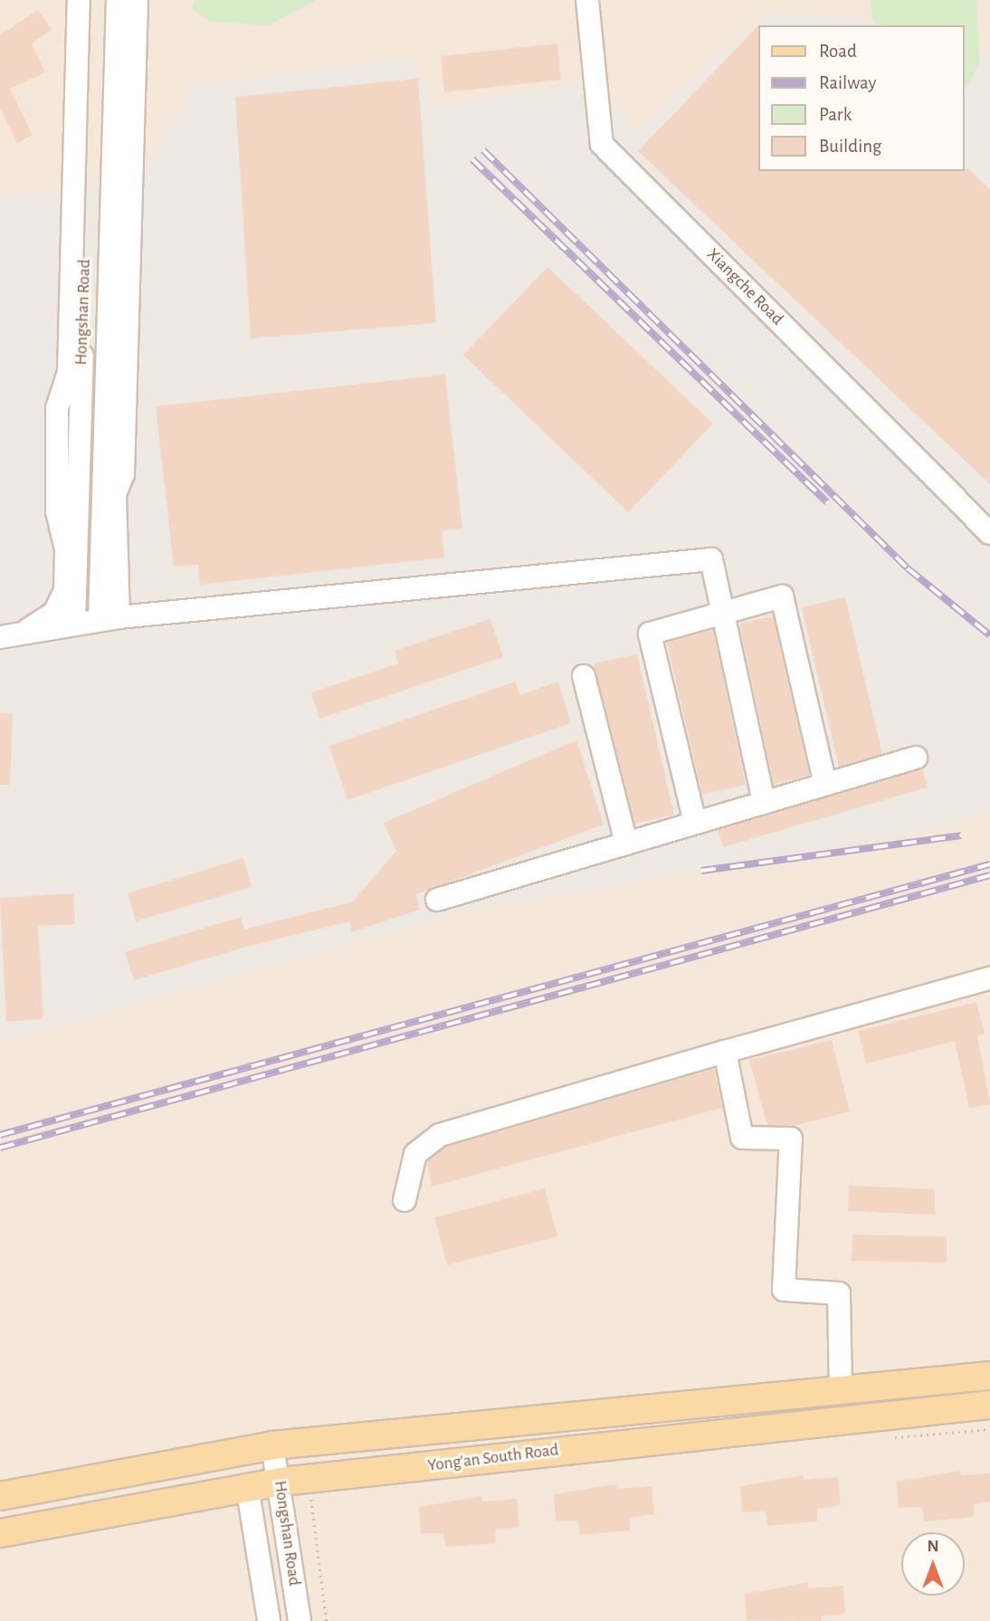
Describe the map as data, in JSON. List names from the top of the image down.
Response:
{
  "streets": {
    "main road": ["Yong'an South Road"],
    "street": ["Xiangche Road", "Hongshan Road"]
  },
  "crossings": [
    ["Hongshan Road", "Yong'an South Road"]
  ],
  "legend": [
    "Road",
    "Railway",
    "Park",
    "Building"
  ],
  "north": "top"
}
